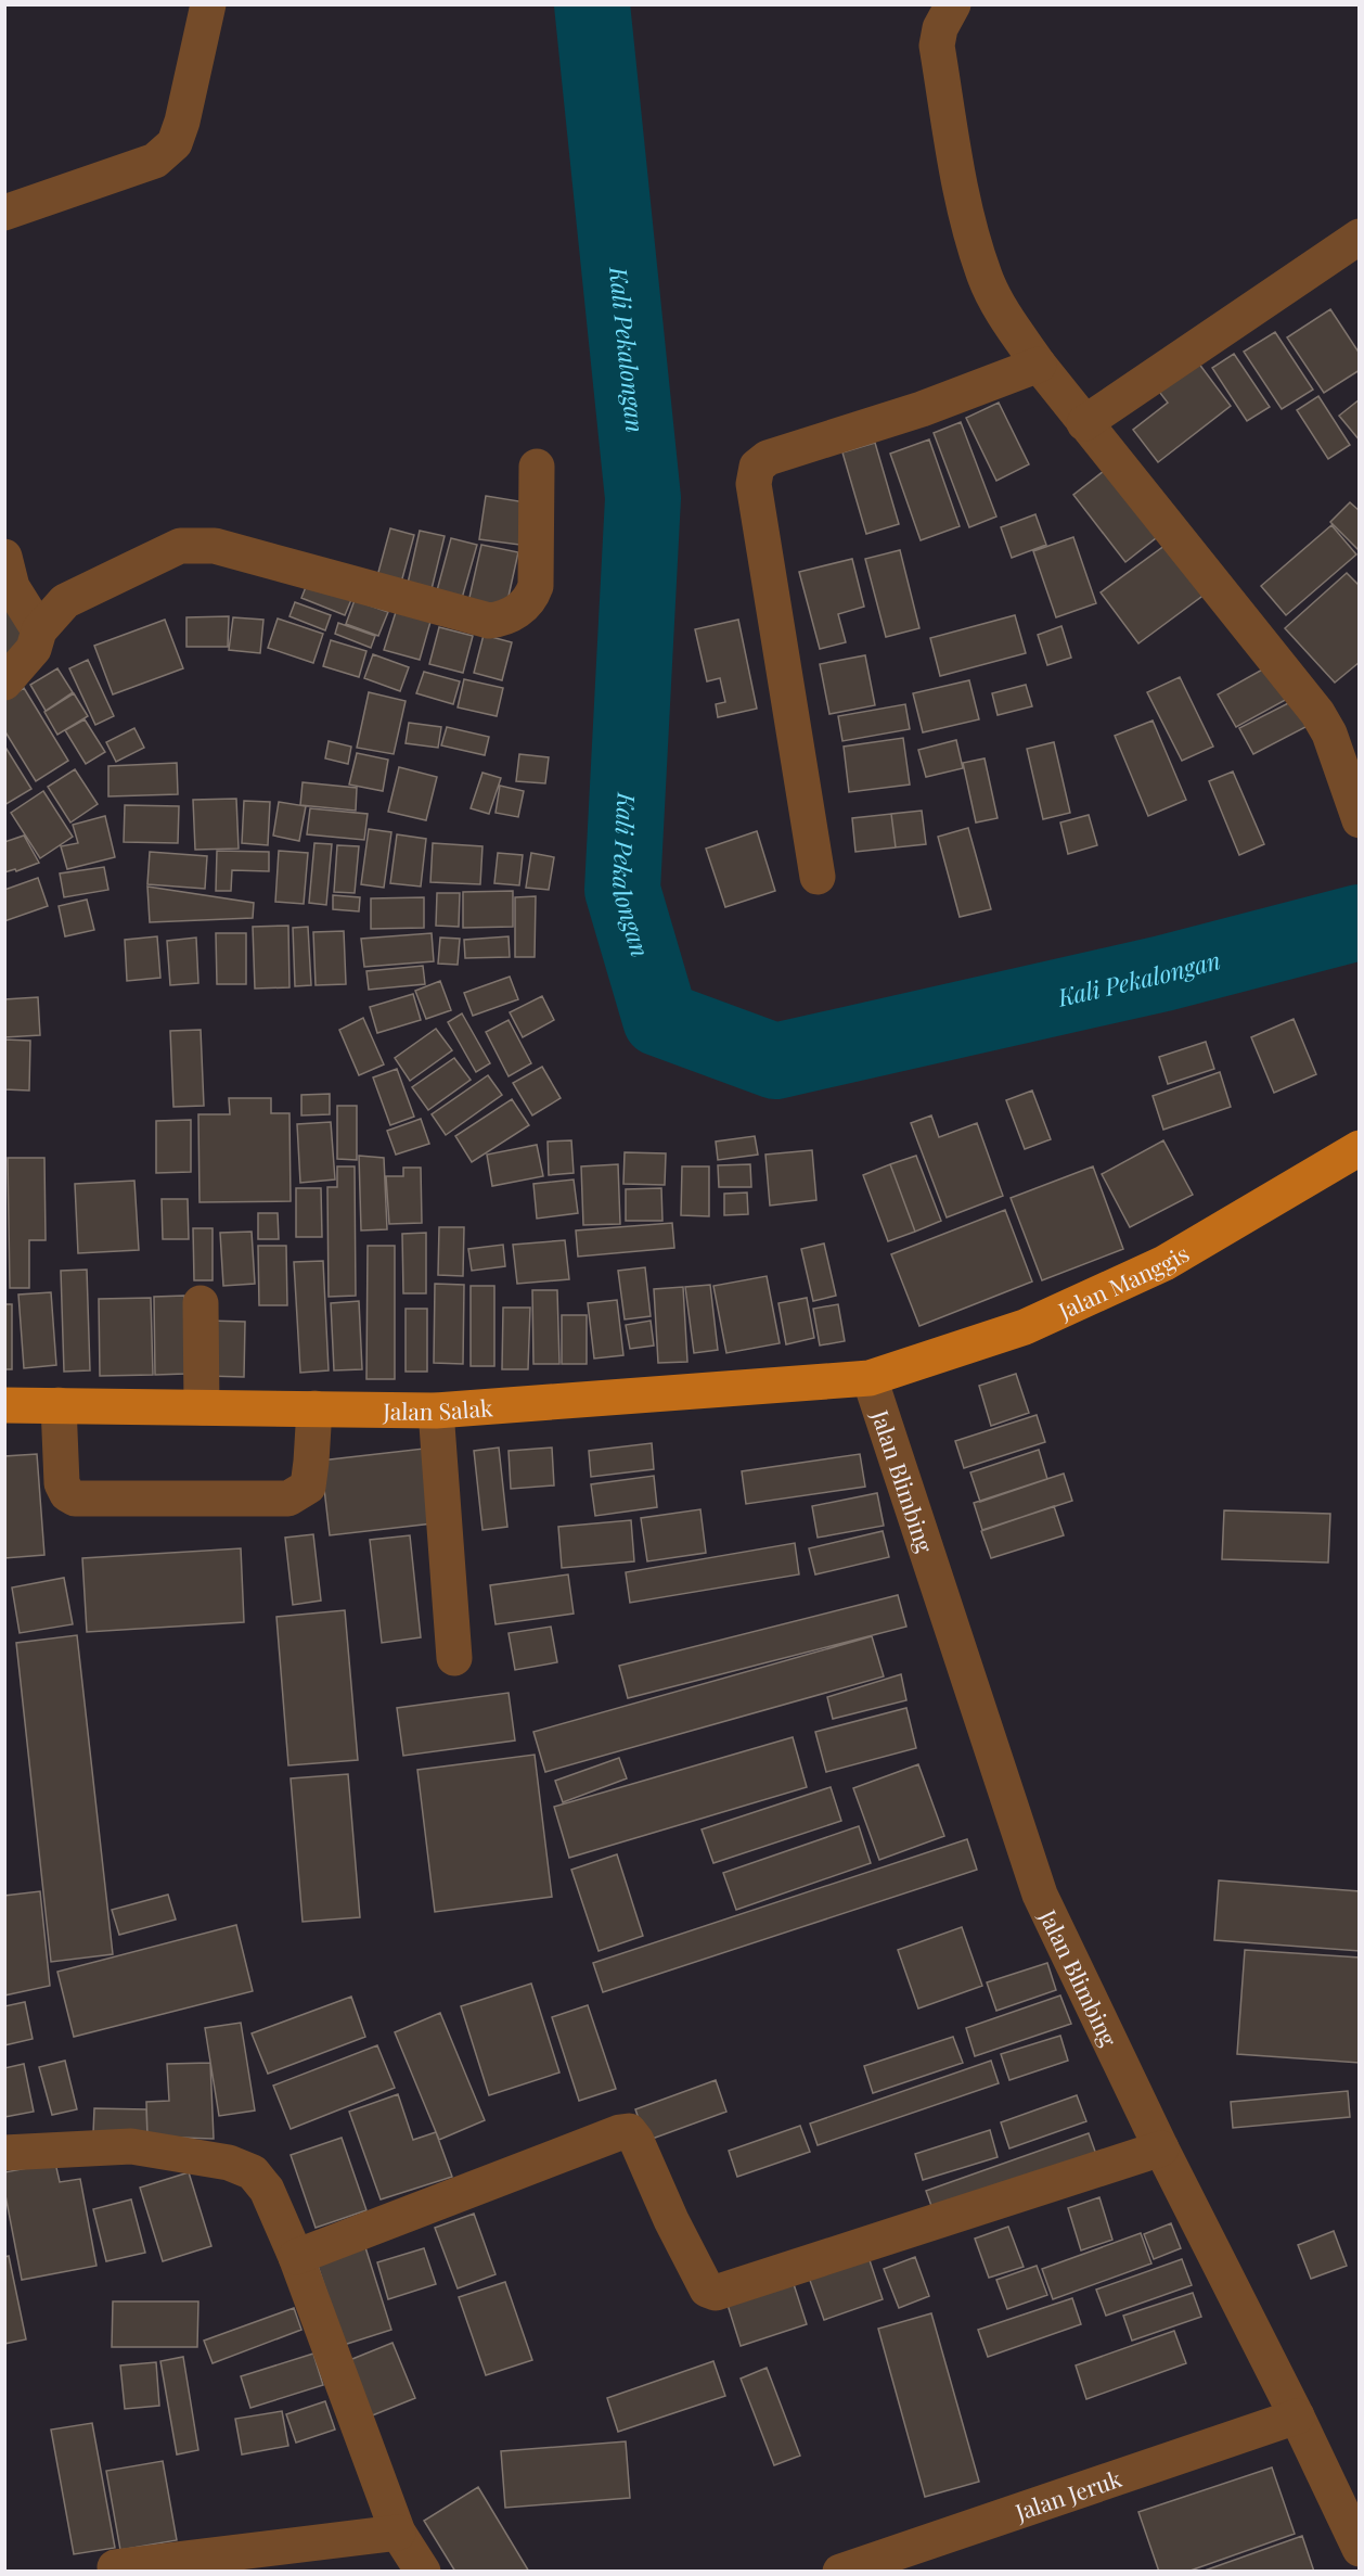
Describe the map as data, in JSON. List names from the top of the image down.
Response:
{
  "streets": {
    "main road": ["Jalan Manggis", "Jalan Salak"],
    "street": ["Jalan Blimbing", "Jalan Jeruk"]
  },
  "crossings": [
    ["Jalan Manggis", "Jalan Salak"],
    ["Jalan Manggis", "Jalan Blimbing"],
    ["Jalan Salak", "Jalan Blimbing"],
    ["Jalan Blimbing", "Jalan Jeruk"]
  ],
  "water": ["Kali Pekalongan"]
}
